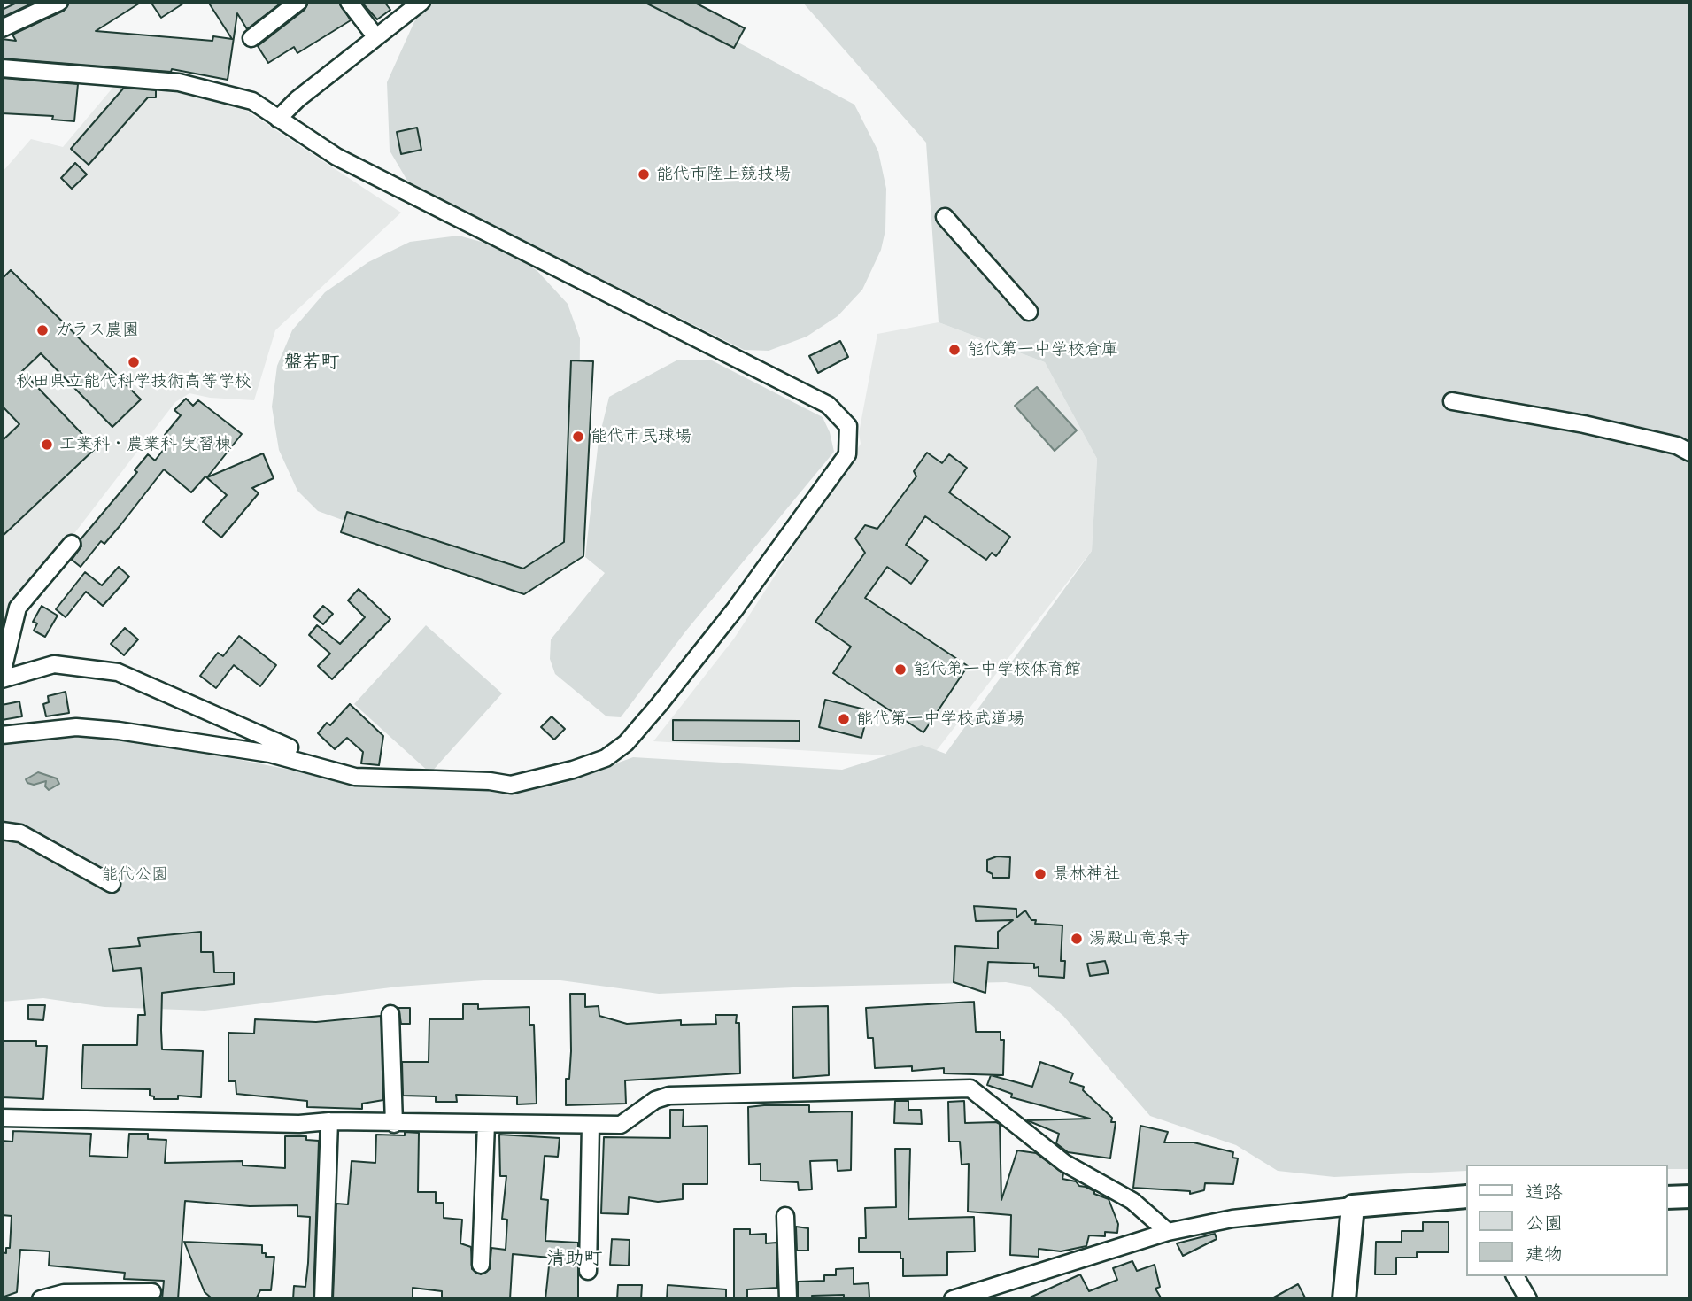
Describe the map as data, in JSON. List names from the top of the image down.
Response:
{
  "districts": ["盤若町", "清助町"],
  "parks": ["能代公園"],
  "places": [
    "能代市陸上競技場",
    "ガラス農園",
    "能代第一中学校倉庫",
    "秋田県立能代科学技術高等学校",
    "能代市民球場",
    "工業科・農業科 実習棟",
    "能代第一中学校体育館",
    "能代第一中学校武道場",
    "景林神社",
    "湯殿山竜泉寺"
  ],
  "legend": ["道路", "公園", "建物"]
}
